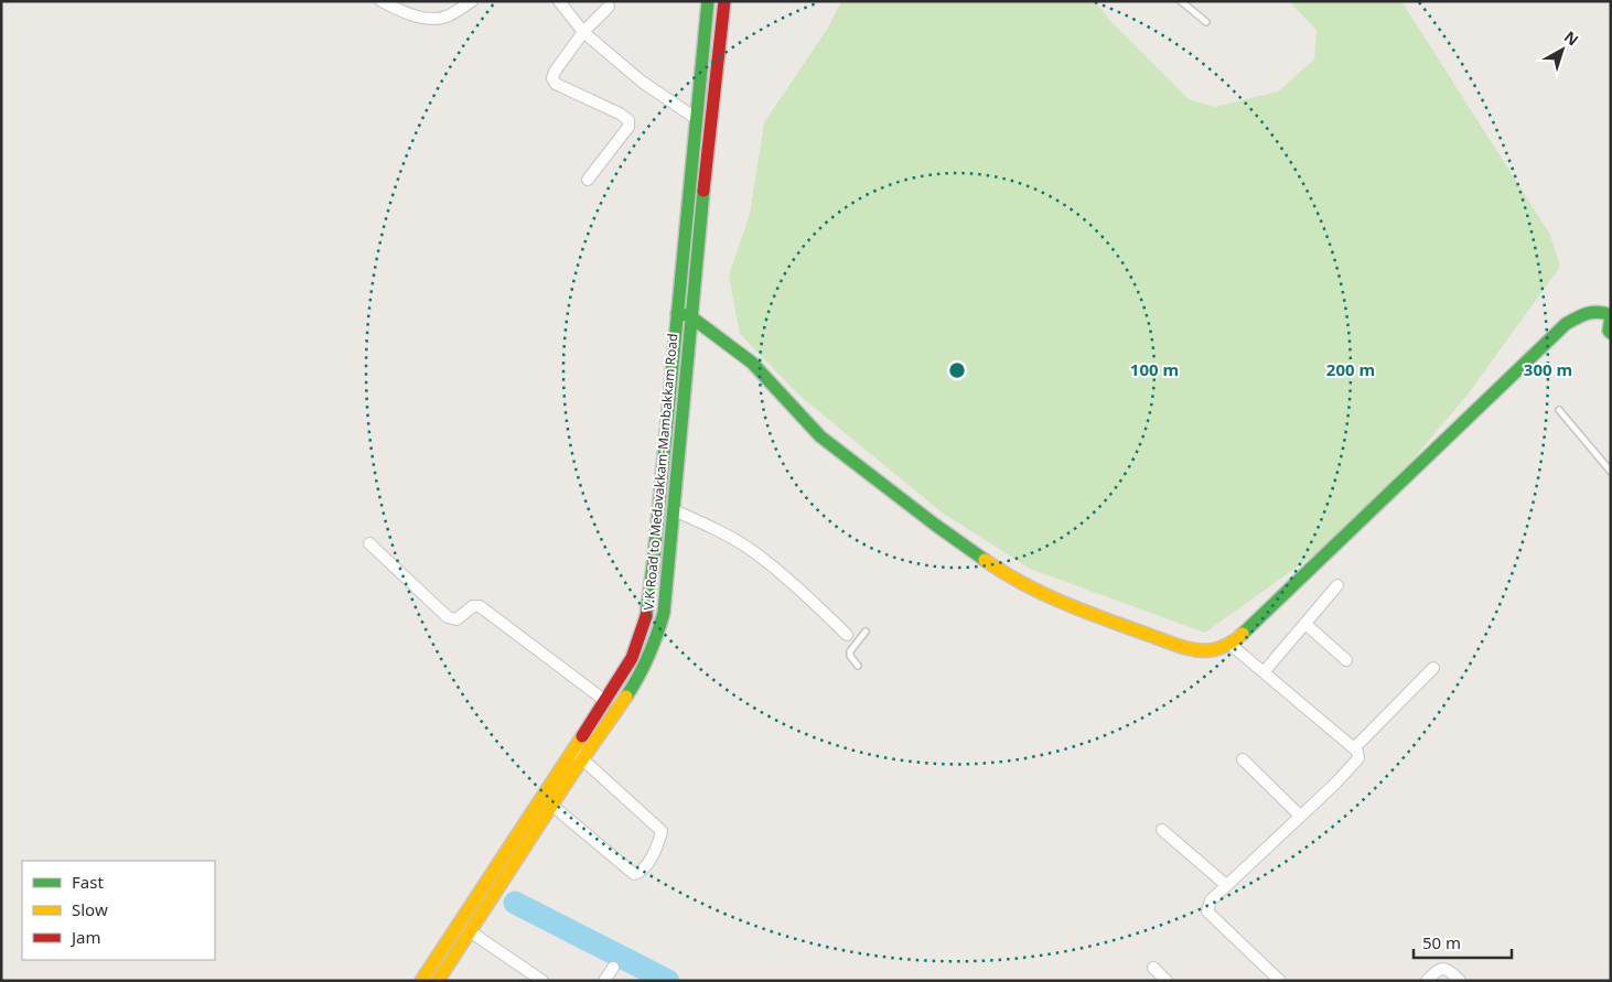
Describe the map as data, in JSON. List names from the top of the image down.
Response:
{
  "streets": {
    "street": ["V.K Road to Medavakkam-Mambakkam Road"]
  },
  "legend": ["Fast", "Slow", "Jam"],
  "scale_bar": "50 m",
  "north": "top right",
  "rings": ["100 m", "200 m", "300 m"]
}
